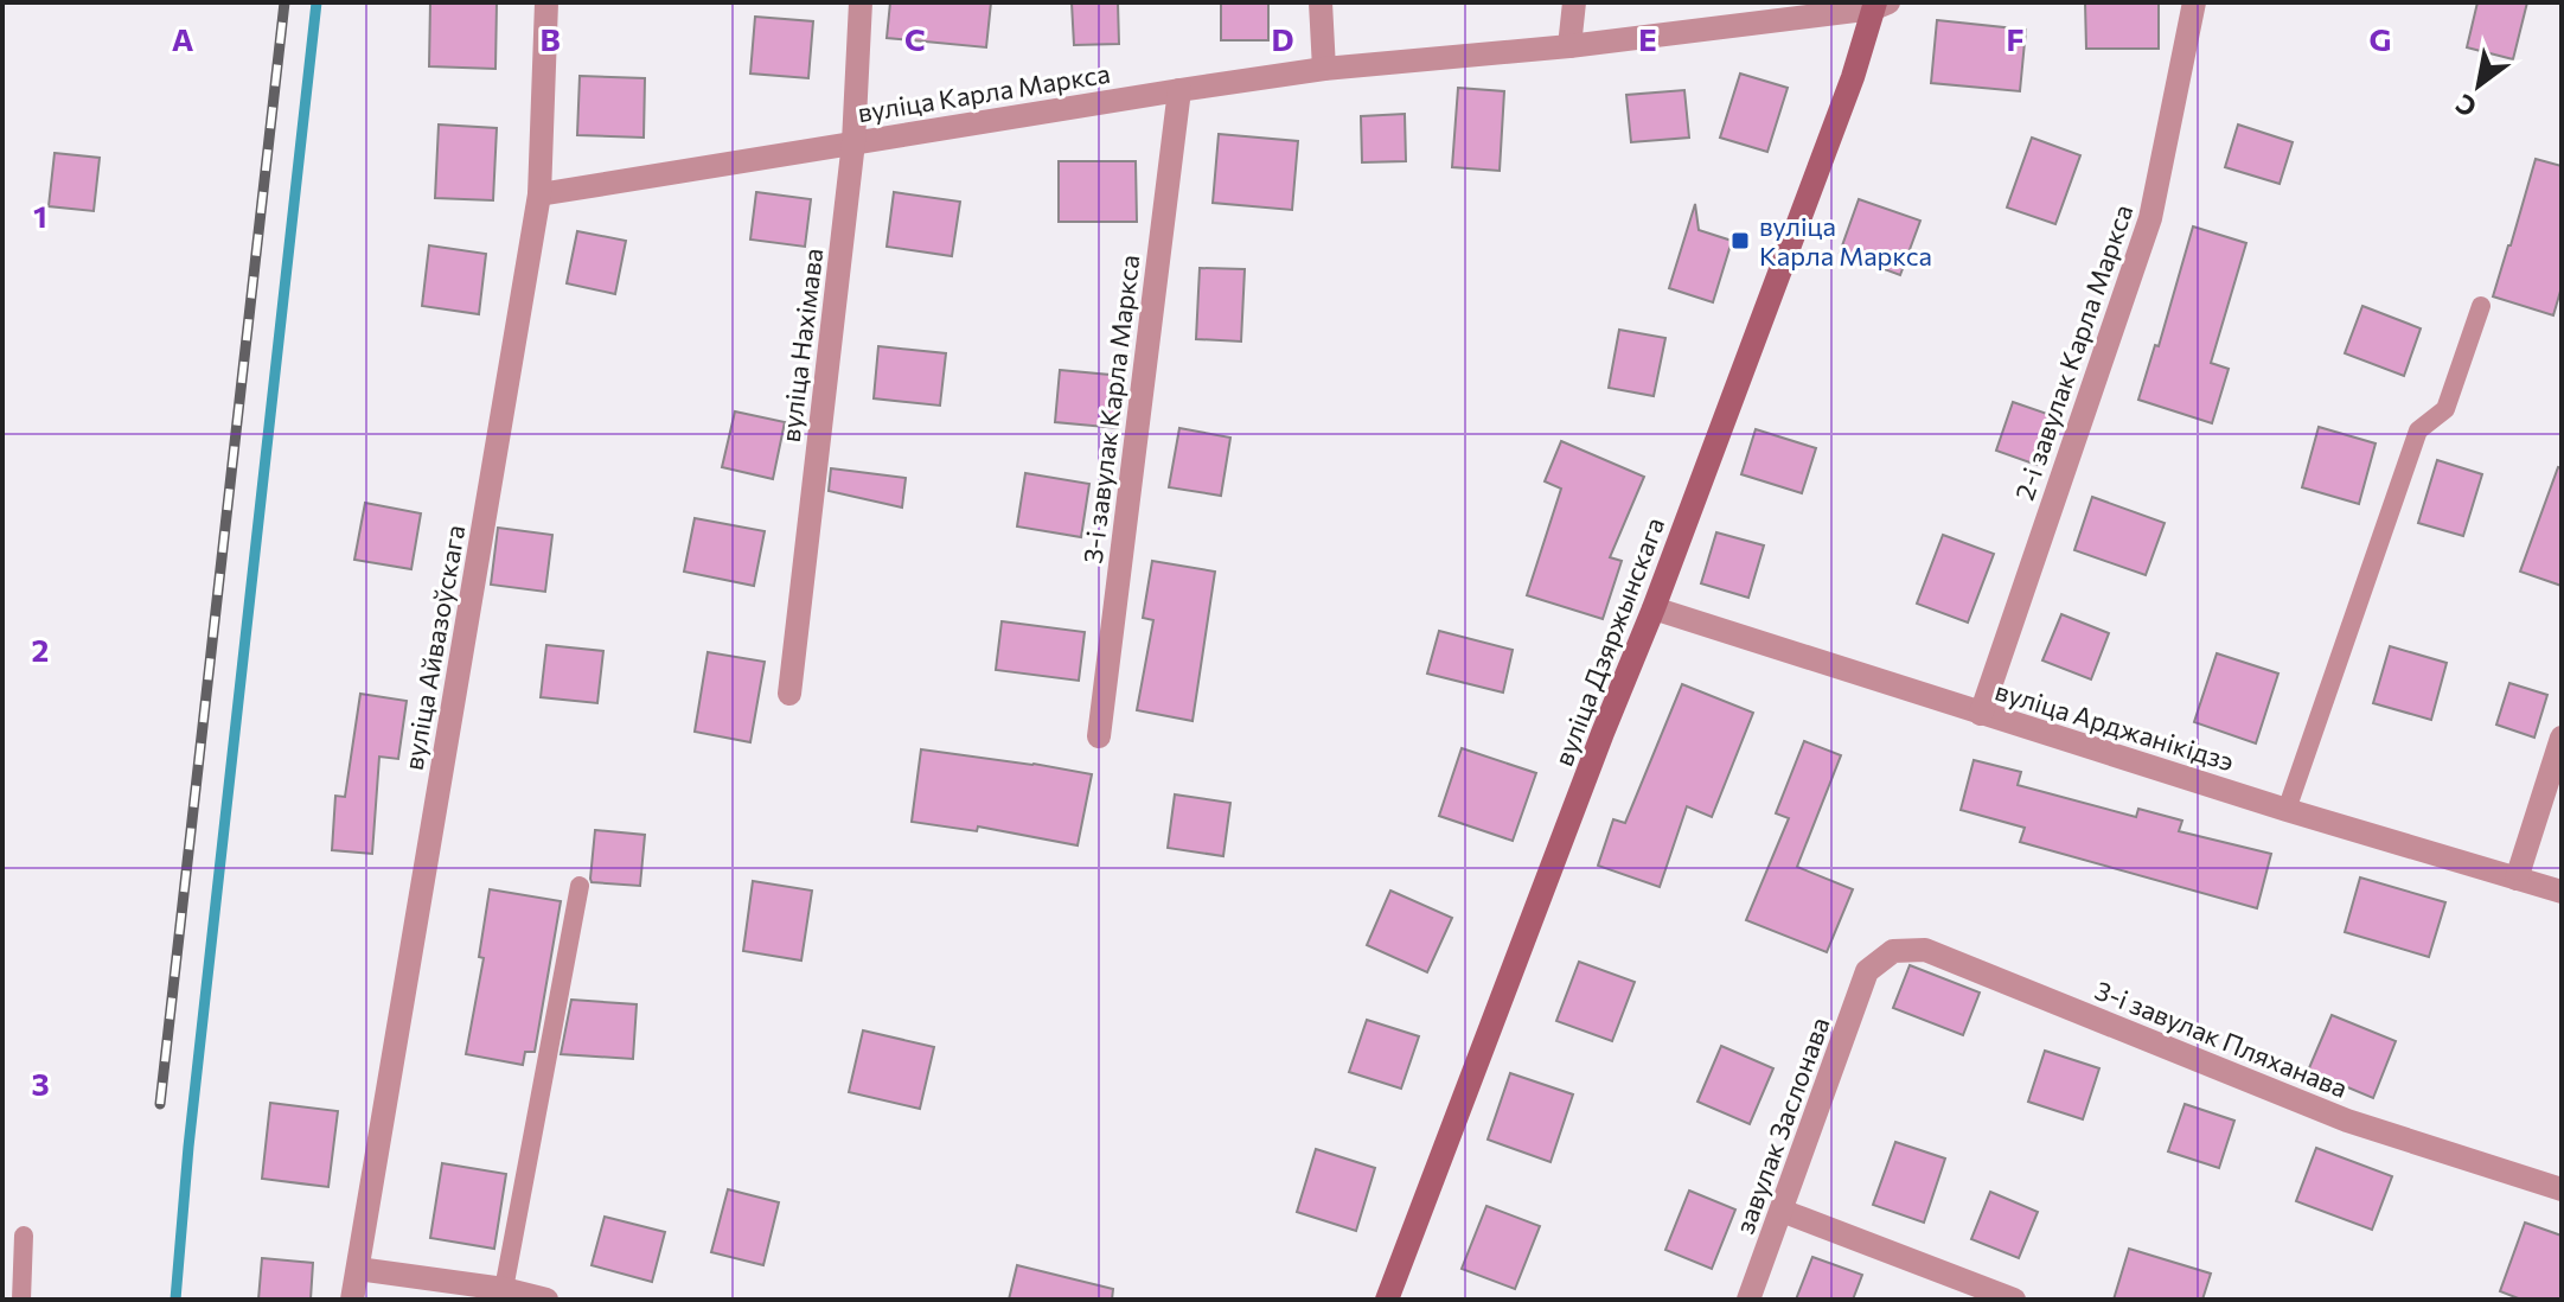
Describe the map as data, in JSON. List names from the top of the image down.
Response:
{
  "streets": {
    "street": [
      "вуліца Карла Маркса",
      "вуліца Нахімава",
      "2-і завулак Карла Маркса",
      "3-і завулак Карла Маркса",
      "вуліца Дзяржынскага",
      "вуліца Айвазоўскага",
      "вуліца Арджанікідзэ",
      "3-і завулак Пляханава",
      "завулак Заслонава"
    ]
  },
  "crossings": [
    ["вуліца Карла Маркса", "вуліца Нахімава"],
    ["вуліца Карла Маркса", "3-і завулак Карла Маркса"],
    ["вуліца Карла Маркса", "вуліца Дзяржынскага"],
    ["вуліца Карла Маркса", "вуліца Айвазоўскага"],
    ["2-і завулак Карла Маркса", "вуліца Арджанікідзэ"],
    ["вуліца Дзяржынскага", "вуліца Арджанікідзэ"],
    ["3-і завулак Пляханава", "завулак Заслонава"]
  ],
  "places": {
    "transit": ["вуліца Карла Маркса"]
  },
  "north": "bottom left",
  "grid": {
    "columns": [
      "A",
      "B",
      "C",
      "D",
      "E",
      "F",
      "G"
    ],
    "rows": ["1", "2", "3"]
  }
}
